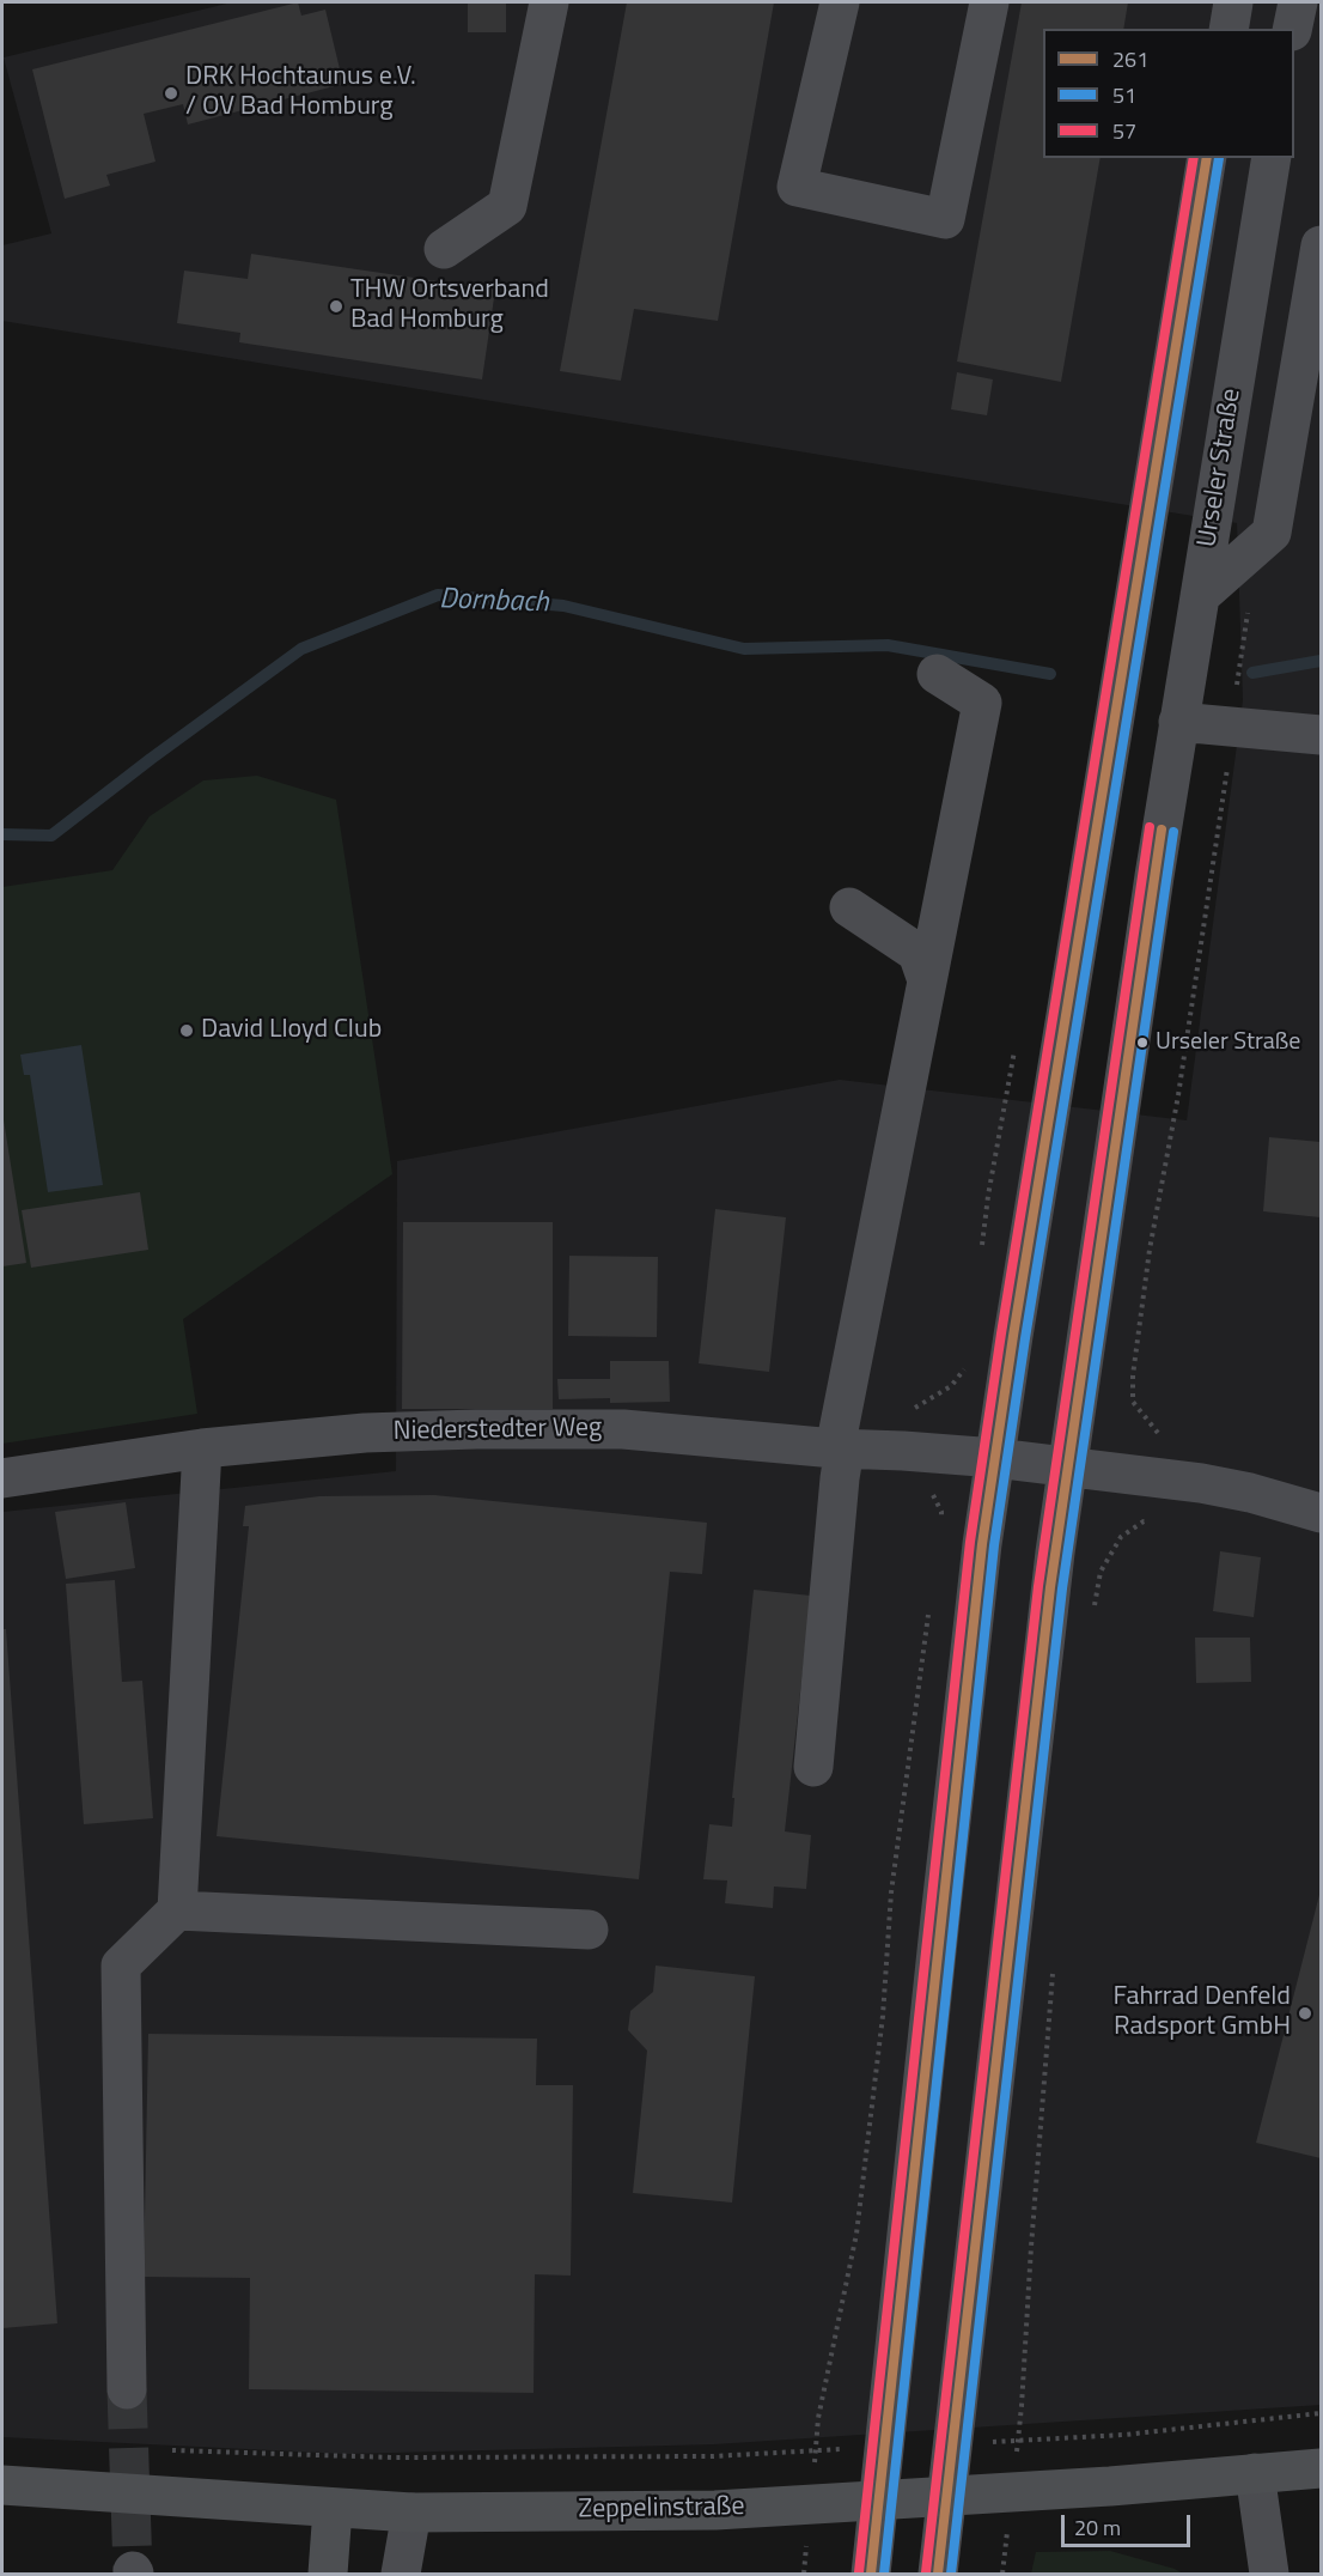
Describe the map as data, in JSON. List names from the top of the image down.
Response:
{
  "streets": {
    "main road": ["Zeppelinstraße"],
    "street": ["Urseler Straße", "Niederstedter Weg"]
  },
  "crossings": [
    ["Urseler Straße", "Niederstedter Weg"]
  ],
  "water": ["Dornbach"],
  "places": [
    "DRK Hochtaunus e.V. / OV Bad Homburg",
    "THW Ortsverband Bad Homburg",
    "David Lloyd Club",
    "Urseler Straße",
    "Fahrrad Denfeld Radsport GmbH"
  ],
  "lines": ["transit line 261", "transit line 51", "transit line 57"],
  "legend": ["261", "51", "57"],
  "scale_bar": "20 m"
}
